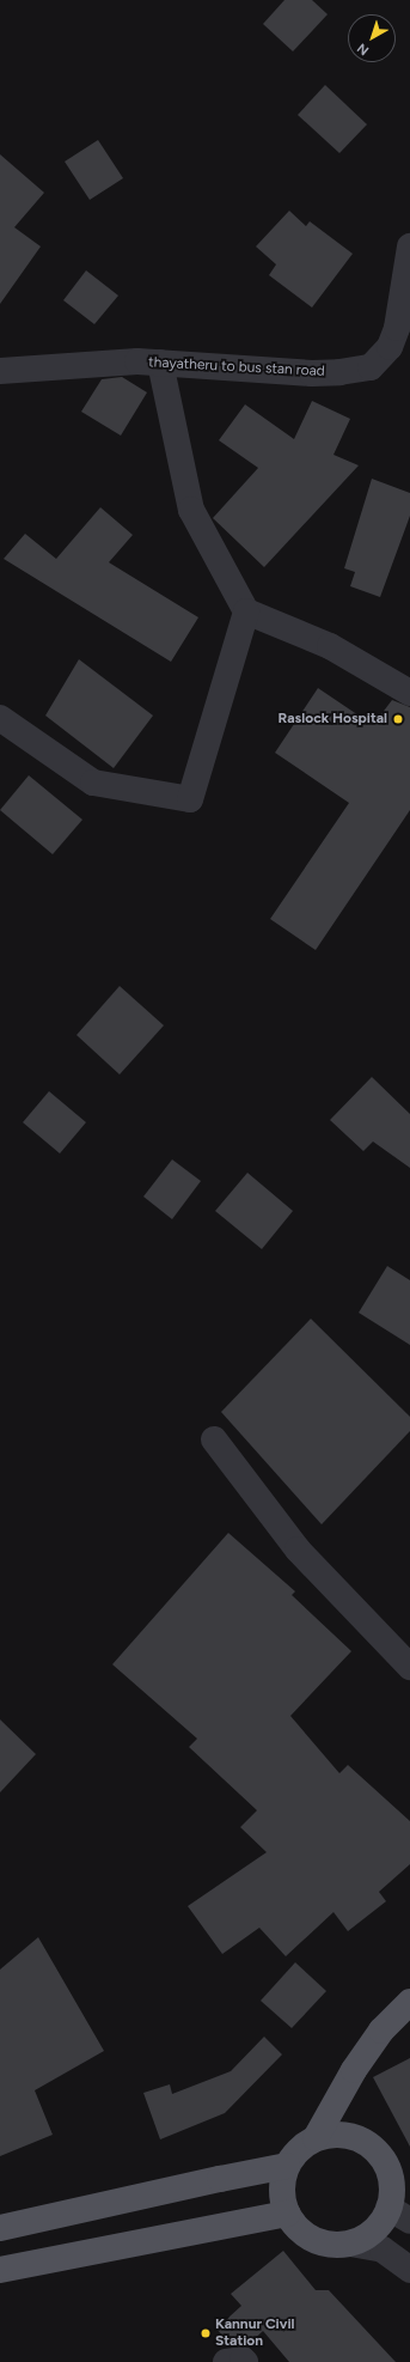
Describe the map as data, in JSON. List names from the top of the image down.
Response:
{
  "streets": {
    "street": ["thayatheru to bus stan road"]
  },
  "places": ["Raslock Hospital", "Kannur Civil Station"],
  "north": "bottom left"
}
